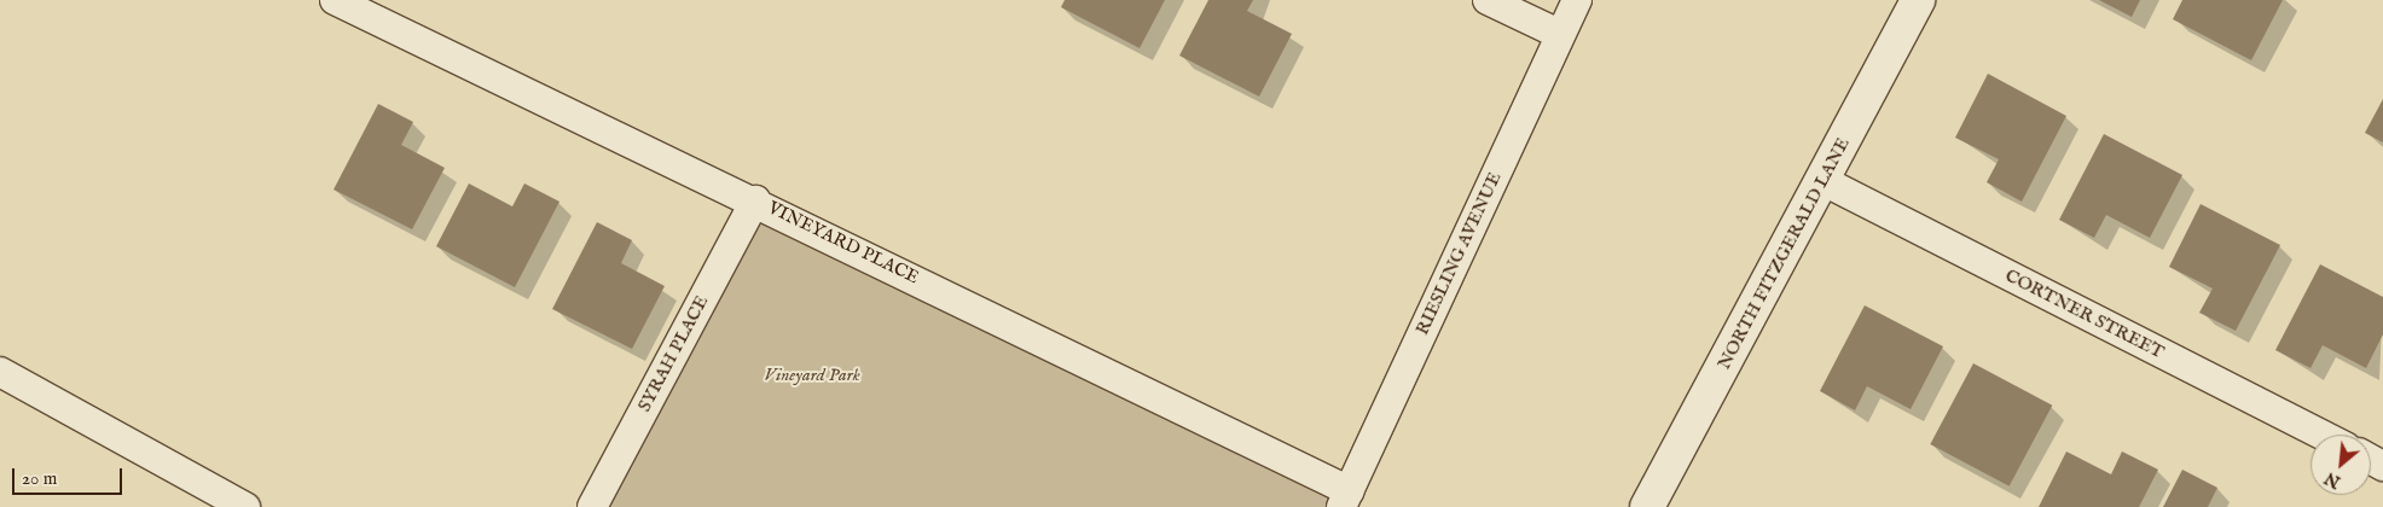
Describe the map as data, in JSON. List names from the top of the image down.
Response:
{
  "streets": {
    "street": [
      "VINEYARD PLACE",
      "RIESLING AVENUE",
      "NORTH FITZGERALD LANE",
      "CORTNER STREET",
      "SYRAH PLACE"
    ]
  },
  "crossings": [
    ["VINEYARD PLACE", "RIESLING AVENUE"],
    ["VINEYARD PLACE", "SYRAH PLACE"],
    ["NORTH FITZGERALD LANE", "CORTNER STREET"]
  ],
  "parks": ["Vineyard Park"],
  "scale_bar": "20 m",
  "north": "bottom left"
}
